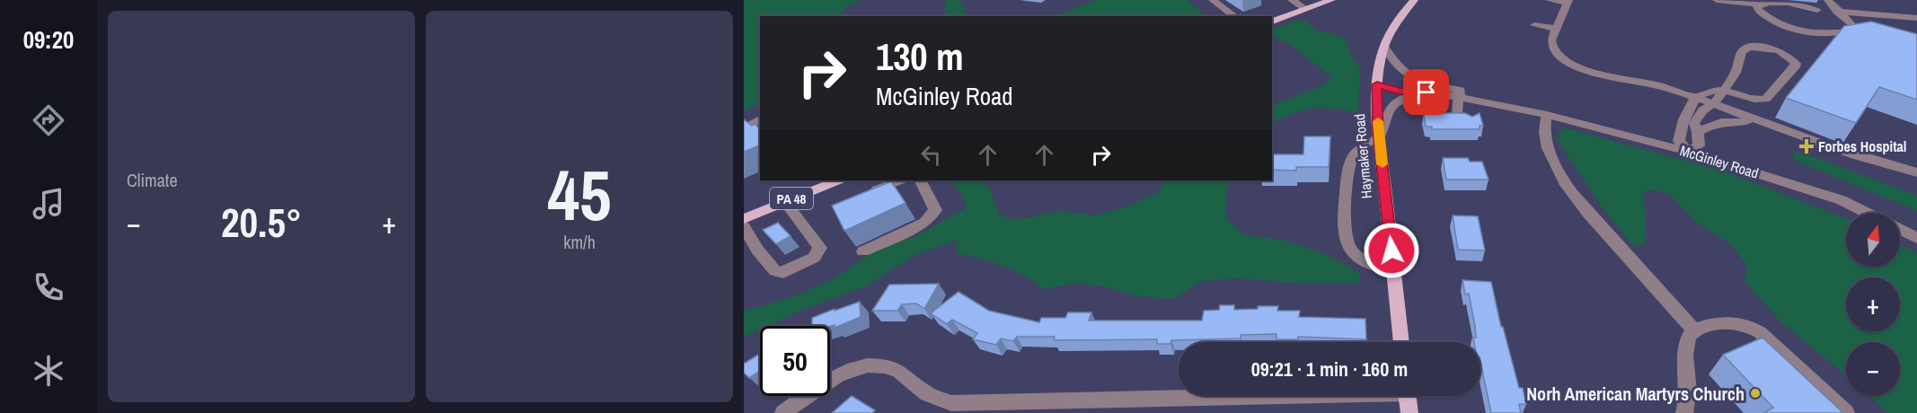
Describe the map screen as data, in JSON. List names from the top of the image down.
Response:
{
  "streets": {
    "main road": ["Haymaker Road", "PA 48"],
    "street": ["McGinley Road"]
  },
  "crossings": [
    ["Haymaker Road", "McGinley Road"]
  ],
  "places": {
    "health": ["Forbes Hospital"],
    "other": ["Norh American Martyrs Church"]
  },
  "north": "top",
  "page": {
    "tabs": "09:20",
    "tile": [
      "Climate",
      ["45", "km/h"]
    ],
    "turn": ["130 m", "McGinley Road"],
    "heat": ["−", "20.5°", "+"],
    "map_buttons": ["+", "−"],
    "limit": "50",
    "trip": "09:21 · 1 min · 160 m"
  }
}
